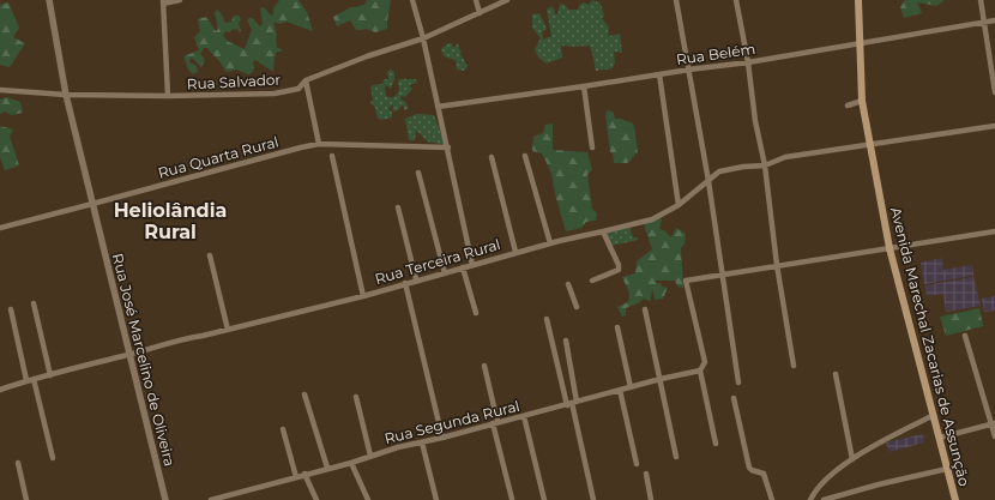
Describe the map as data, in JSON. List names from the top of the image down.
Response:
{
  "streets": {
    "main road": ["Avenida Marechal Zacarias de Assunção"],
    "street": [
      "Rua Belém",
      "Rua Salvador",
      "Rua Quarta Rural",
      "Rua Terceira Rural",
      "Rua José Marcelino de Oliveira",
      "Rua Segunda Rural"
    ]
  },
  "crossings": [
    ["Rua Belém", "Avenida Marechal Zacarias de Assunção"],
    ["Rua Salvador", "Rua José Marcelino de Oliveira"],
    ["Rua Quarta Rural", "Rua José Marcelino de Oliveira"],
    ["Rua Terceira Rural", "Avenida Marechal Zacarias de Assunção"],
    ["Rua Terceira Rural", "Rua José Marcelino de Oliveira"]
  ],
  "districts": ["Heliolândia Rural"]
}
